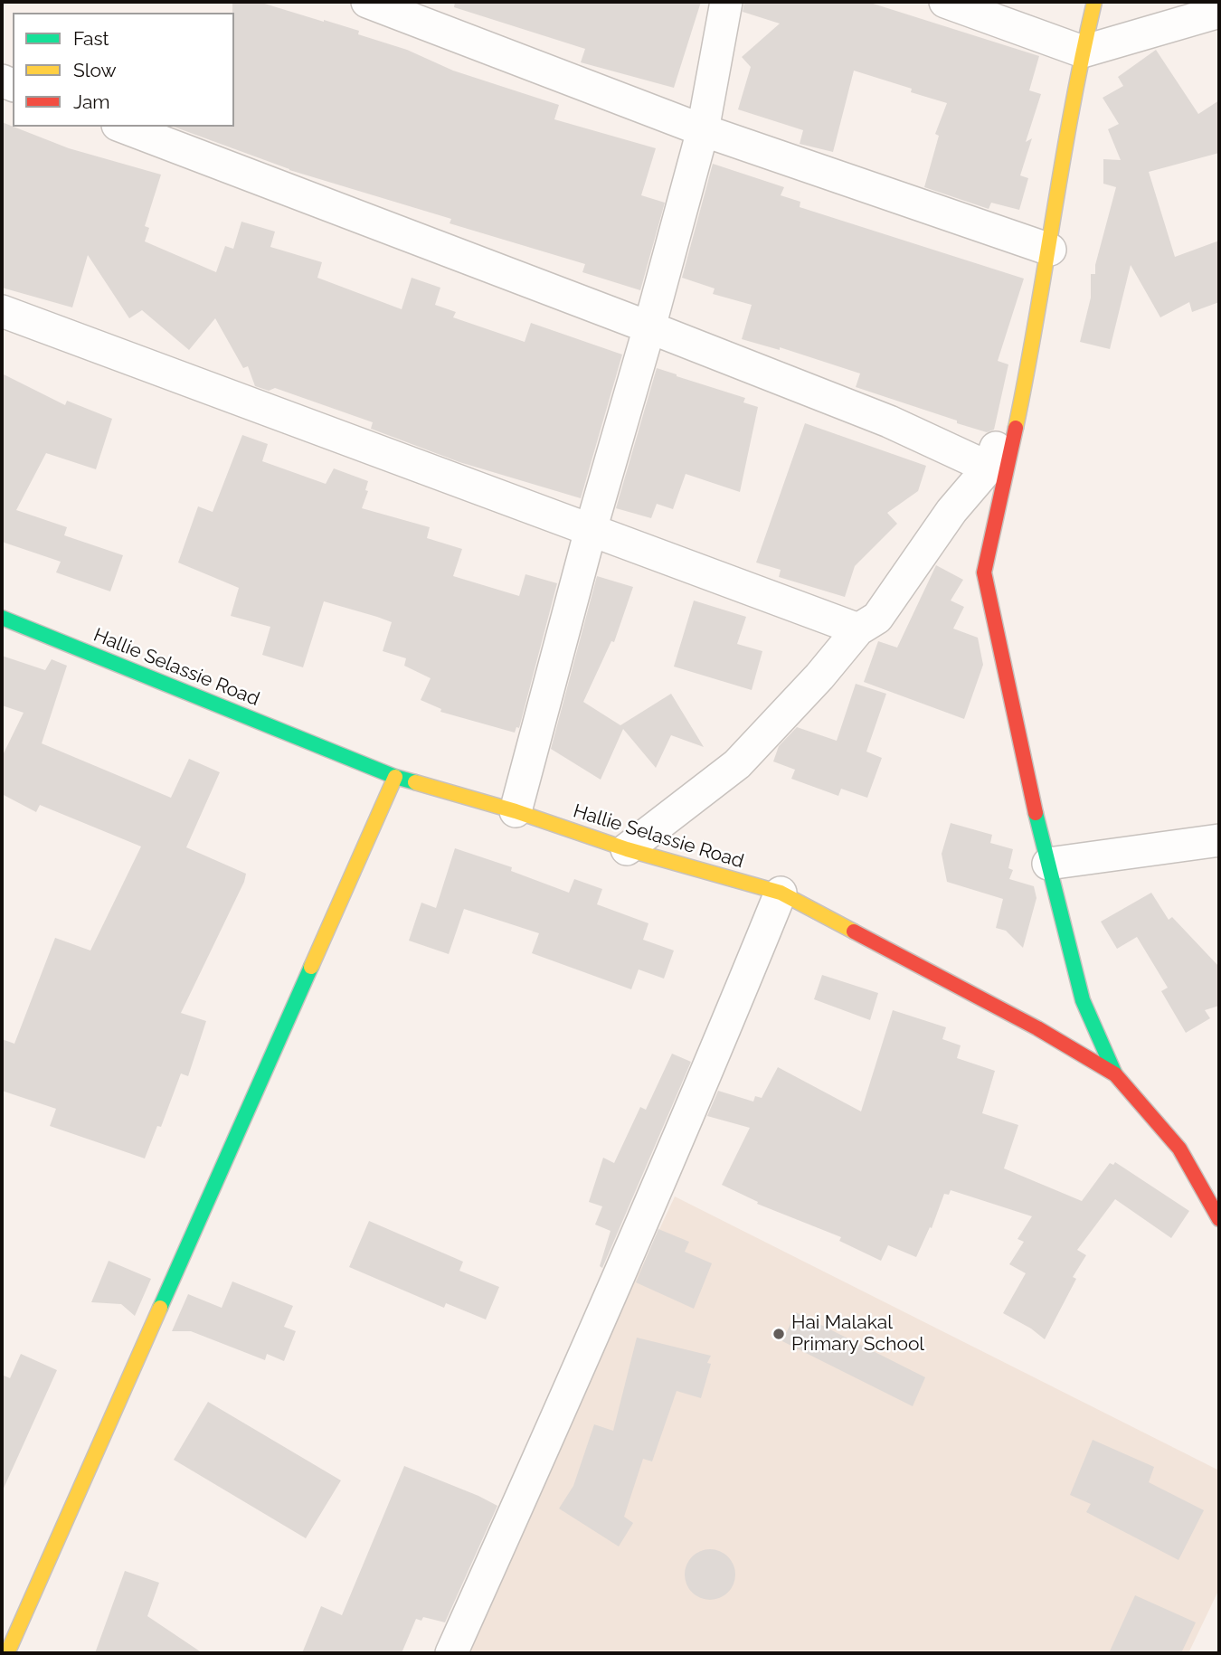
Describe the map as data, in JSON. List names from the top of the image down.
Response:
{
  "streets": {
    "street": ["Hallie Selassie Road"]
  },
  "places": ["Hai Malakal Primary School"],
  "legend": ["Fast", "Slow", "Jam"]
}
